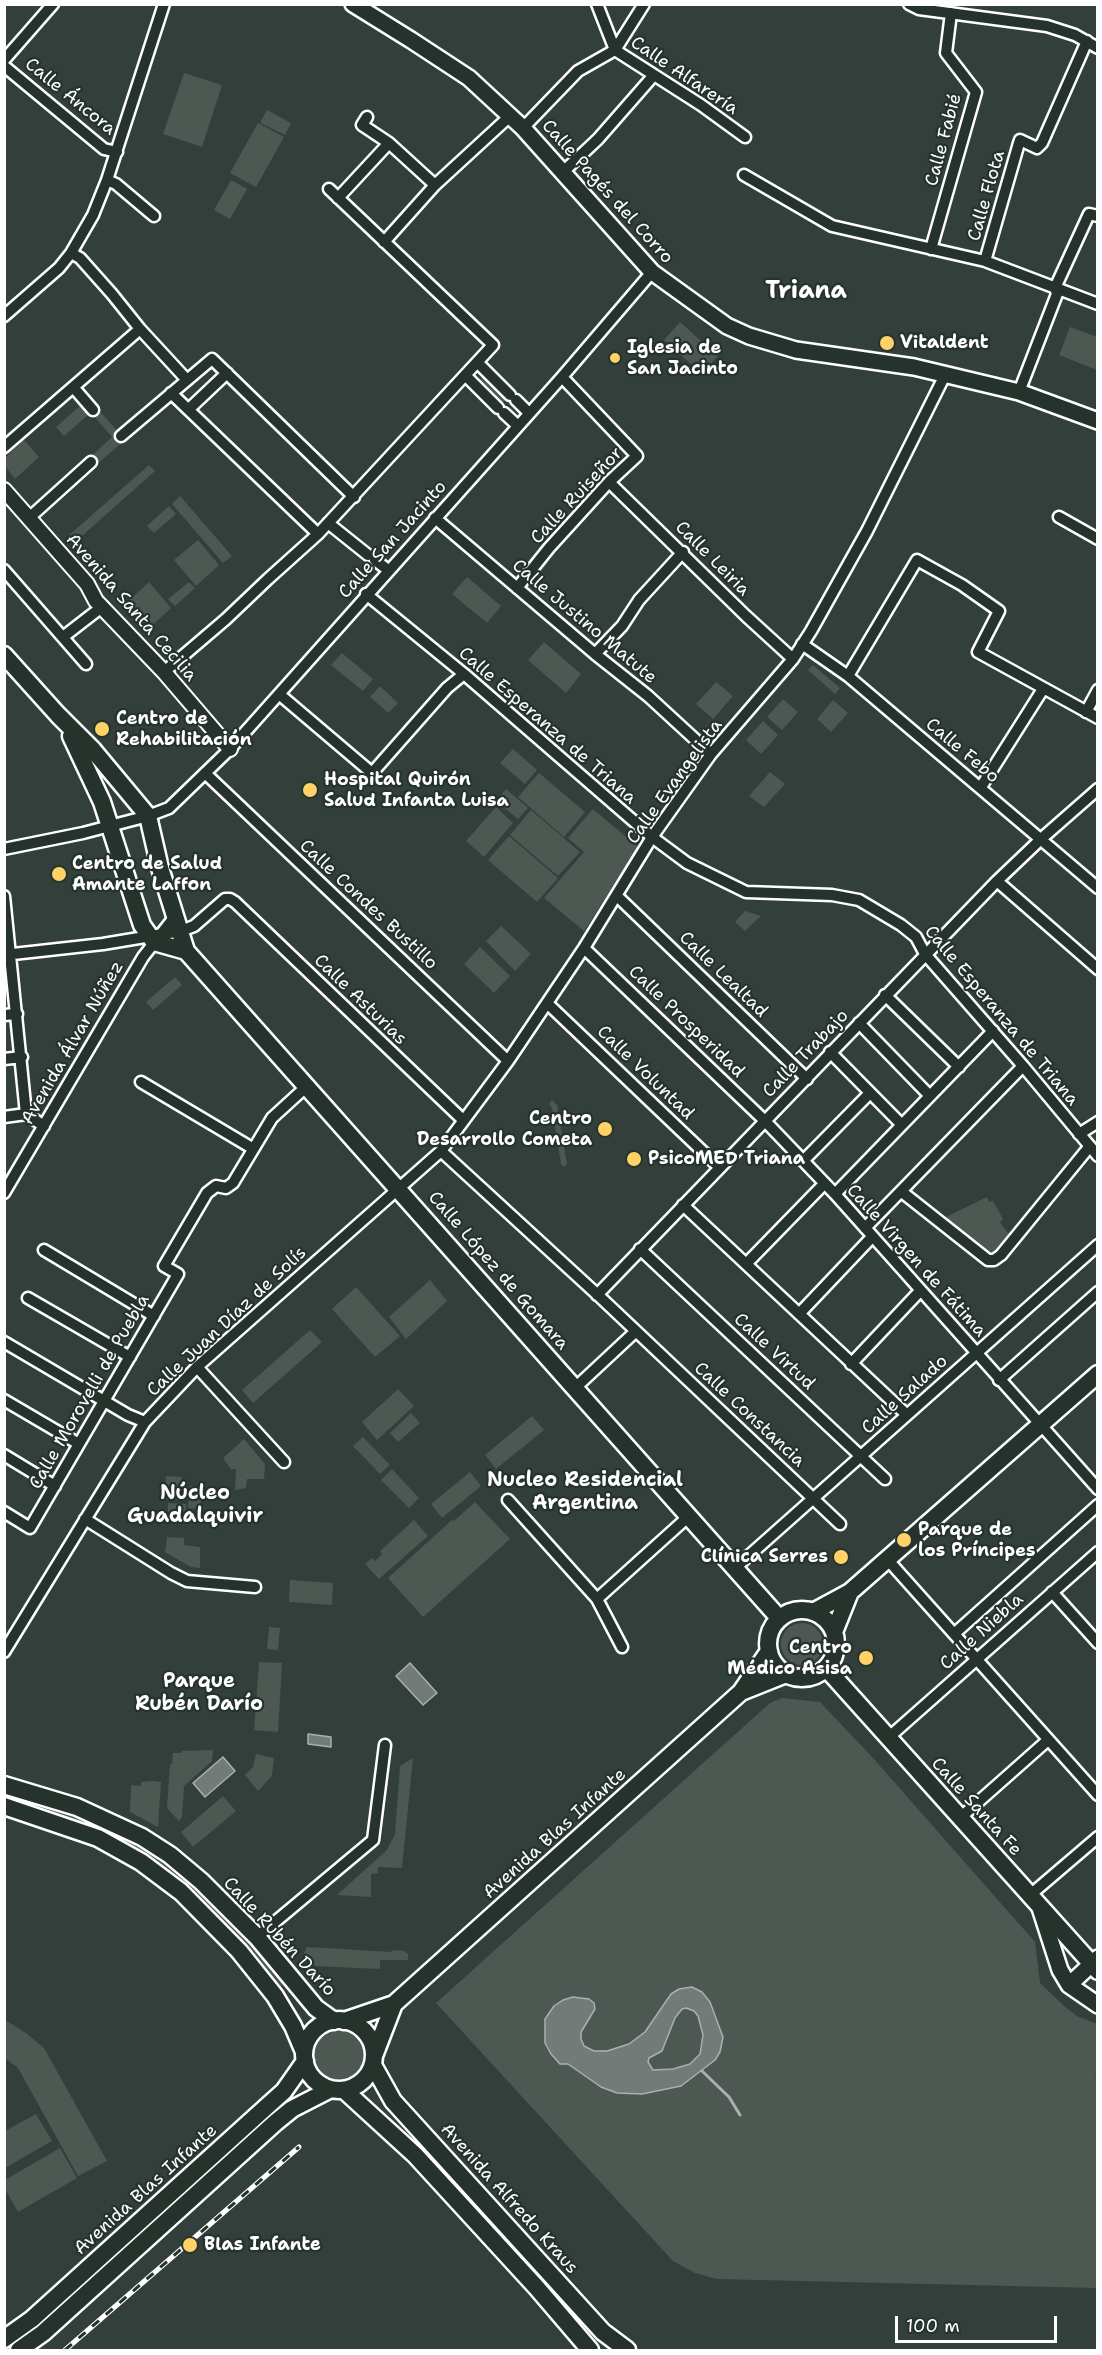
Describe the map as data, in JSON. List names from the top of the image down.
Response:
{
  "streets": {
    "main road": [
      "Calle Pagés del Corro",
      "Calle López de Gomara",
      "Calle Santa Fe",
      "Avenida Blas Infante",
      "Calle Rubén Darío",
      "Avenida Alfredo Kraus"
    ],
    "street": [
      "Calle Alfarería",
      "Calle Áncora",
      "Calle Fabié",
      "Calle Flota",
      "Calle Ruiseñor",
      "Calle San Jacinto",
      "Calle Leiria",
      "Avenida Santa Cecilia",
      "Calle Justino Matute",
      "Calle Esperanza de Triana",
      "Calle Febo",
      "Calle Evangelista",
      "Calle Condes Bustillo",
      "Calle Lealtad",
      "Calle Asturias",
      "Calle Prosperidad",
      "Avenida Álvar Núñez",
      "Calle Trabajo",
      "Calle Voluntad",
      "Calle Virgen de Fátima",
      "Calle Juan Díaz de Solís",
      "Calle Virtud",
      "Calle Morovelli de Puebla",
      "Calle Salado",
      "Calle Constancia",
      "Calle Niebla"
    ]
  },
  "crossings": [
    ["Calle Pagés del Corro", "Calle San Jacinto"],
    ["Calle Pagés del Corro", "Calle Evangelista"],
    ["Calle Ruiseñor", "Calle San Jacinto"],
    ["Calle Ruiseñor", "Calle Leiria"],
    ["Calle Ruiseñor", "Calle Justino Matute"],
    ["Calle San Jacinto", "Avenida Santa Cecilia"],
    ["Calle San Jacinto", "Calle Justino Matute"],
    ["Calle San Jacinto", "Calle Esperanza de Triana"],
    ["Calle San Jacinto", "Calle Condes Bustillo"],
    ["Calle Leiria", "Calle Evangelista"],
    ["Calle Justino Matute", "Calle Evangelista"],
    ["Calle Esperanza de Triana", "Calle Evangelista"],
    ["Calle Esperanza de Triana", "Calle Trabajo"],
    ["Calle Febo", "Calle Evangelista"],
    ["Calle Febo", "Calle Trabajo"],
    ["Calle Evangelista", "Calle Condes Bustillo"],
    ["Calle Evangelista", "Calle Lealtad"],
    ["Calle Evangelista", "Calle Asturias"],
    ["Calle Evangelista", "Calle Prosperidad"],
    ["Calle Evangelista", "Calle Voluntad"],
    ["Calle Evangelista", "Calle López de Gomara"],
    ["Calle Evangelista", "Calle Juan Díaz de Solís"],
    ["Calle Evangelista", "Calle Constancia"],
    ["Calle Lealtad", "Calle Trabajo"],
    ["Calle Asturias", "Avenida Álvar Núñez"],
    ["Calle Prosperidad", "Calle Trabajo"],
    ["Calle Prosperidad", "Calle Virgen de Fátima"],
    ["Calle Trabajo", "Calle Voluntad"],
    ["Calle Trabajo", "Calle Virgen de Fátima"],
    ["Calle Trabajo", "Calle Virtud"],
    ["Calle Trabajo", "Calle Constancia"],
    ["Calle Virgen de Fátima", "Calle Salado"],
    ["Calle López de Gomara", "Calle Juan Díaz de Solís"],
    ["Calle López de Gomara", "Calle Salado"],
    ["Calle López de Gomara", "Calle Santa Fe"],
    ["Calle López de Gomara", "Avenida Blas Infante"],
    ["Calle Virtud", "Calle Salado"],
    ["Calle Salado", "Calle Constancia"],
    ["Calle Niebla", "Calle Santa Fe"],
    ["Calle Santa Fe", "Avenida Blas Infante"],
    ["Avenida Blas Infante", "Calle Rubén Darío"],
    ["Avenida Blas Infante", "Avenida Alfredo Kraus"],
    ["Calle Rubén Darío", "Avenida Alfredo Kraus"]
  ],
  "districts": [
    "Triana",
    "Nucleo Residencial Argentina",
    "Núcleo Guadalquivir",
    "Parque Rubén Darío"
  ],
  "places": [
    "Vitaldent",
    "Iglesia de San Jacinto",
    "Centro de Rehabilitación",
    "Hospital Quirón Salud Infanta Luisa",
    "Centro de Salud Amante Laffon",
    "Centro Desarrollo Cometa",
    "PsicoMED Triana",
    "Parque de los Príncipes",
    "Clínica Serres",
    "Centro Médico Asisa",
    "Blas Infante"
  ],
  "scale_bar": "100 m"
}
